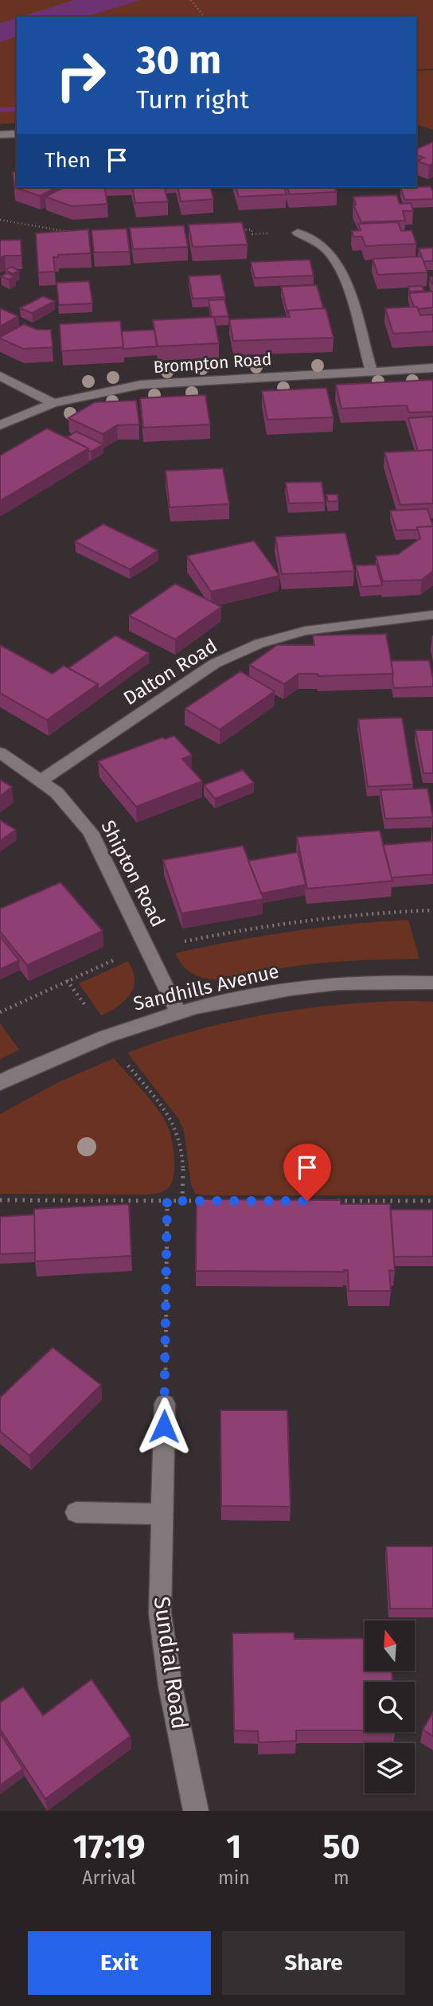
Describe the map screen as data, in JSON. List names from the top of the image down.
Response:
{
  "streets": {
    "street": [
      "Brompton Road",
      "Dalton Road",
      "Shipton Road",
      "Sandhills Avenue",
      "Sundial Road"
    ]
  },
  "crossings": [
    ["Dalton Road", "Shipton Road"],
    ["Shipton Road", "Sandhills Avenue"]
  ],
  "north": "top",
  "page": {
    "turn": ["30 m", "Turn right"],
    "then": "Then",
    "eta": [
      "17:19",
      "Arrival",
      "1",
      "min",
      "50",
      "m"
    ],
    "buttons": ["Exit", "Share"]
  }
}
